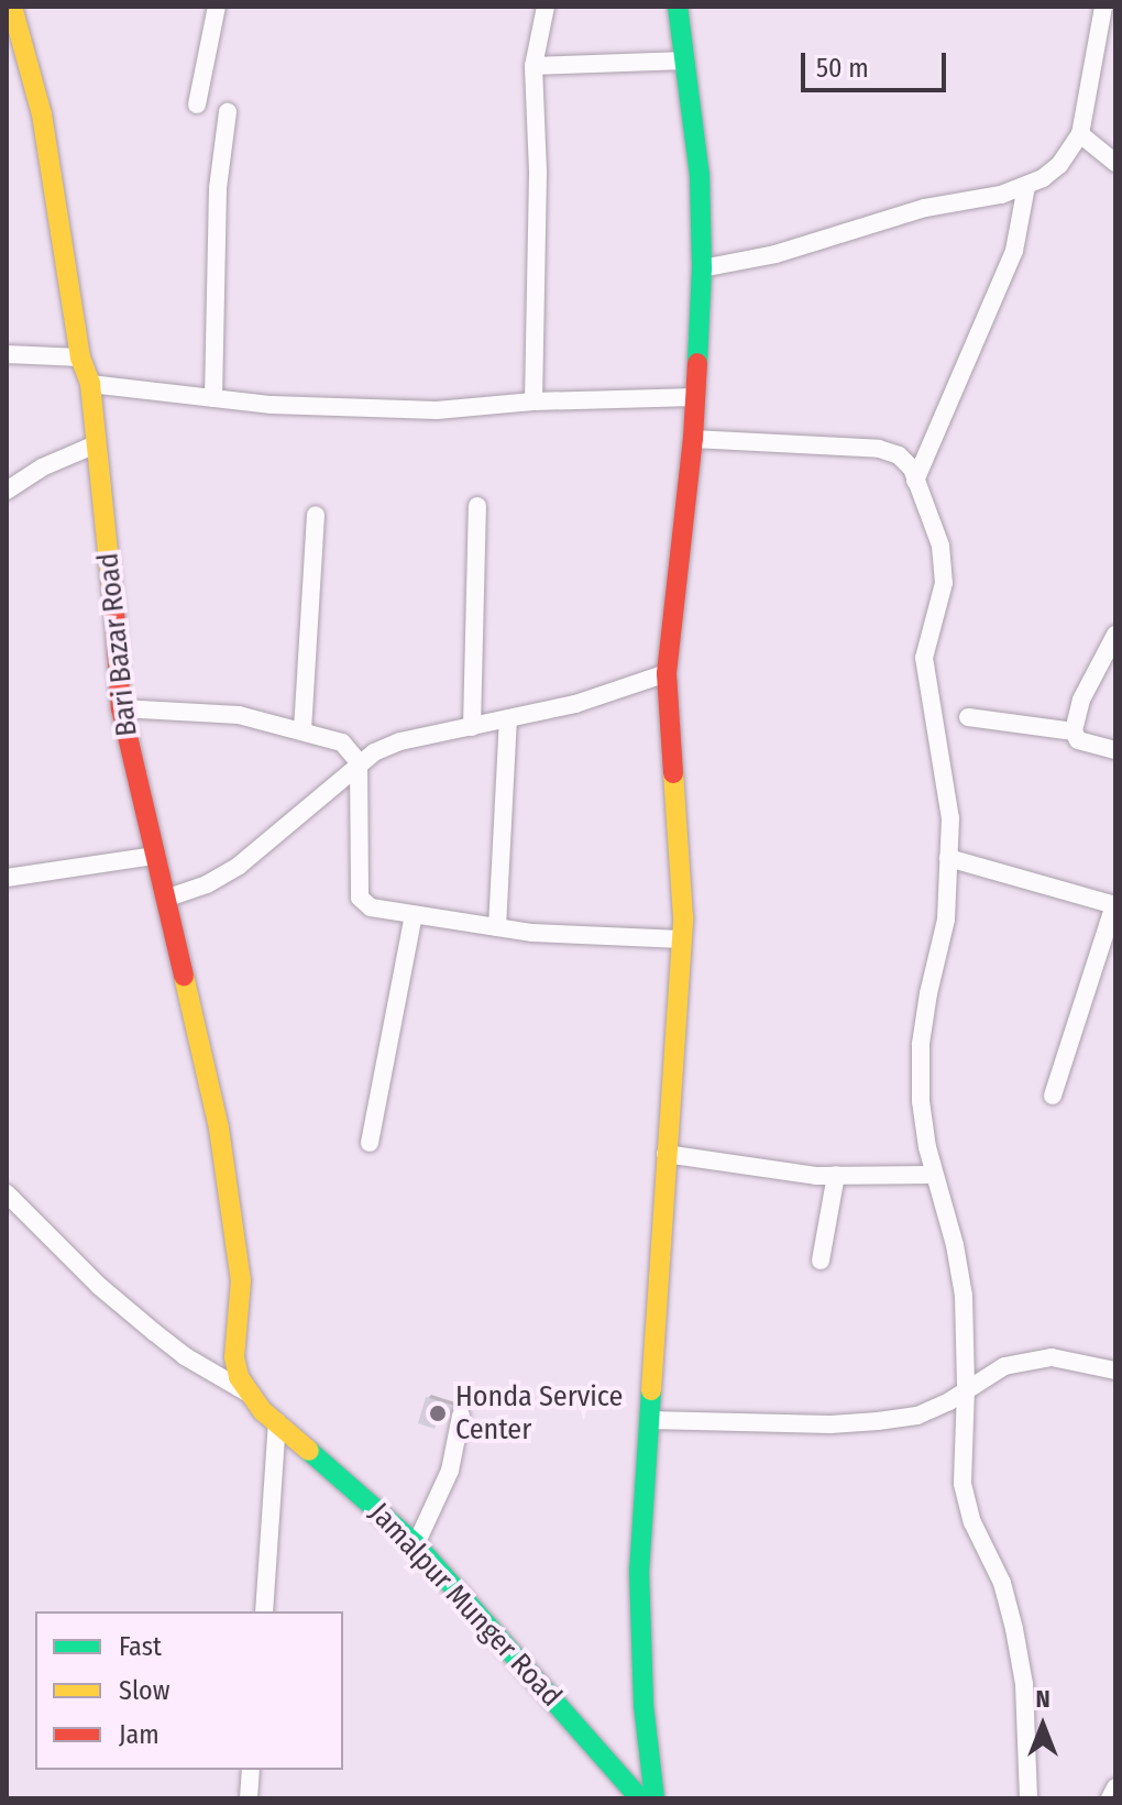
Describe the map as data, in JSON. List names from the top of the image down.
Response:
{
  "streets": {
    "street": ["Bari Bazar Road", "Jamalpur Munger Road"]
  },
  "crossings": [
    ["Bari Bazar Road", "Jamalpur Munger Road"]
  ],
  "places": ["Honda Service Center"],
  "legend": ["Fast", "Slow", "Jam"],
  "scale_bar": "50 m",
  "north": "top"
}
